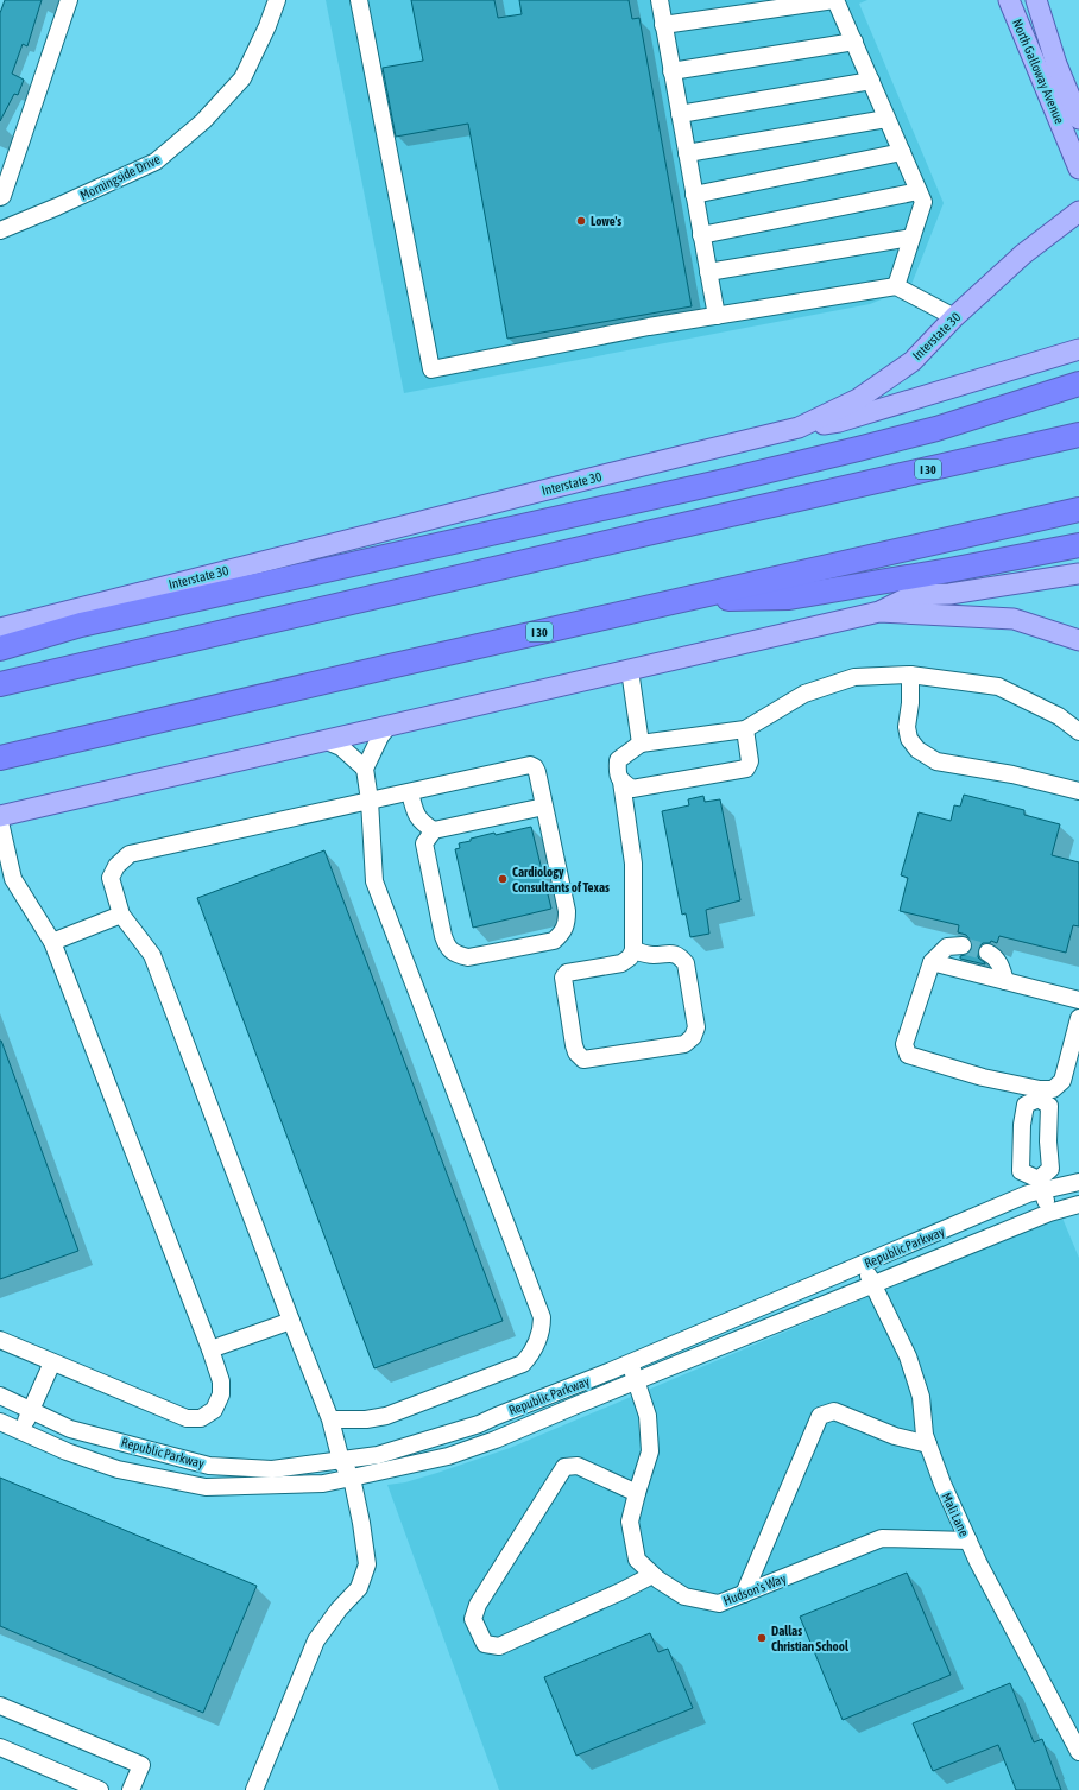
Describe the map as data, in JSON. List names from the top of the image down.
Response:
{
  "streets": {
    "highway": ["I 30"],
    "main road": ["North Galloway Avenue", "Interstate 30"],
    "street": [
      "Morningside Drive",
      "Republic Parkway",
      "Mali Lane",
      "Hudson's Way"
    ]
  },
  "crossings": [
    ["Republic Parkway", "Mali Lane"],
    ["Republic Parkway", "Hudson's Way"],
    ["Mali Lane", "Hudson's Way"]
  ],
  "places": ["Lowe's", "Cardiology Consultants of Texas", "Dallas Christian School"]
}
